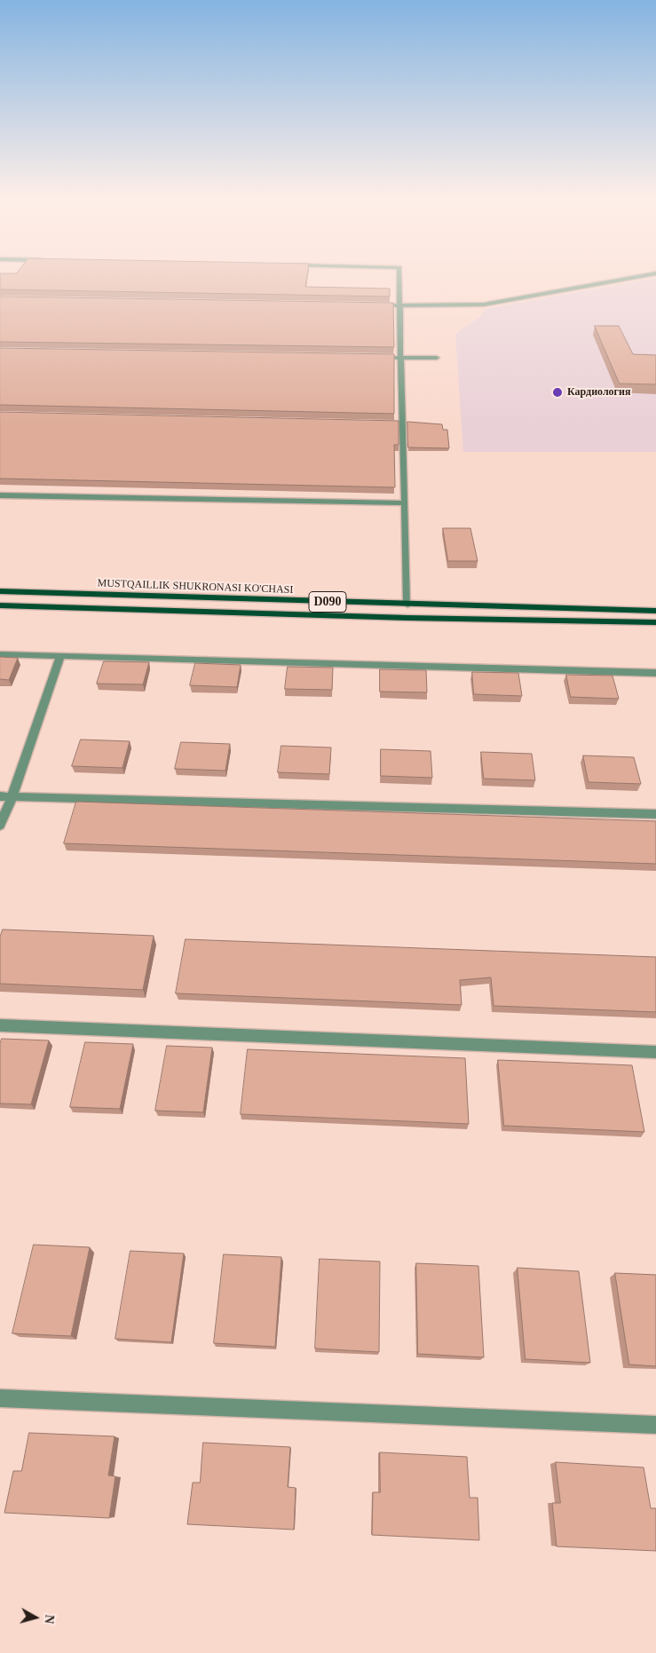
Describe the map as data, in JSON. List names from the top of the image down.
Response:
{
  "streets": {
    "main road": ["MUSTQAILLIK SHUKRONASI KO'CHASI", "D090"]
  },
  "places": ["Кардиология"],
  "north": "right"
}
